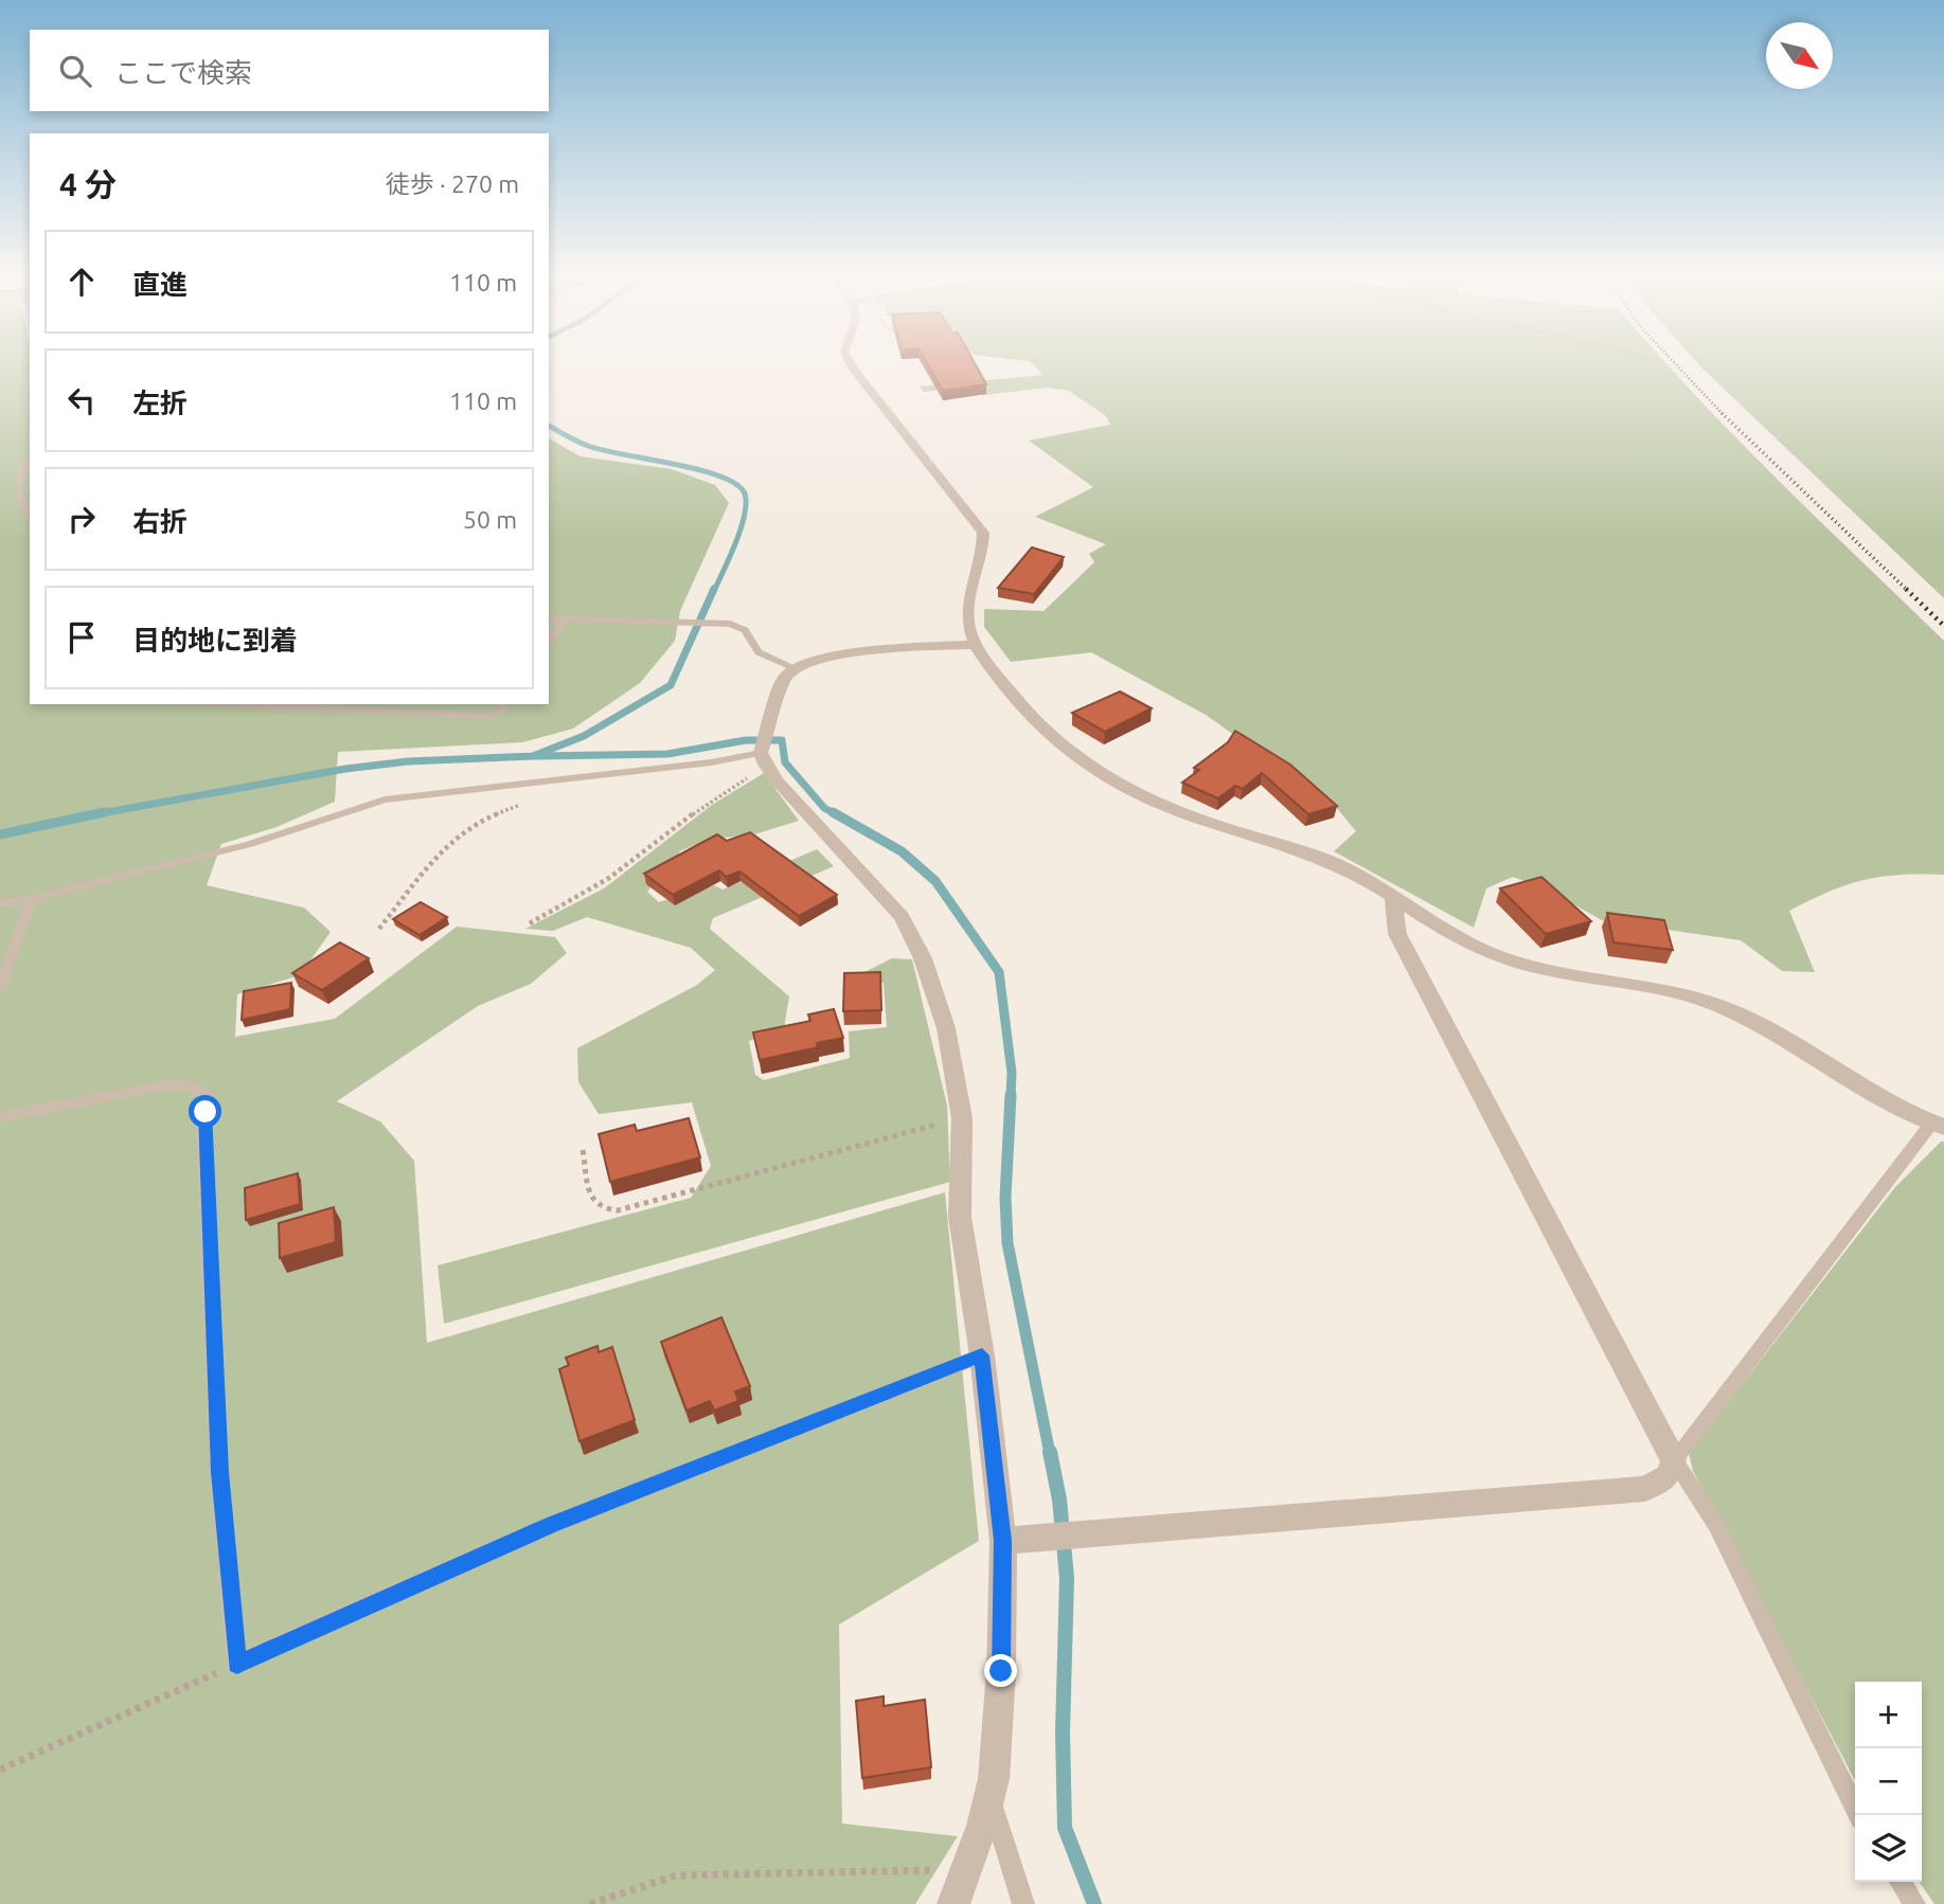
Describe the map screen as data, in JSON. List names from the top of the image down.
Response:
{
  "north": "bottom right",
  "page": {
    "search": "ここで検索",
    "heading": ["4 分", "徒歩 · 270 m"],
    "list": [
      ["直進", "110 m"],
      ["左折", "110 m"],
      ["右折", "50 m"],
      "目的地に到着"
    ],
    "map_buttons": ["+", "−"]
  }
}
